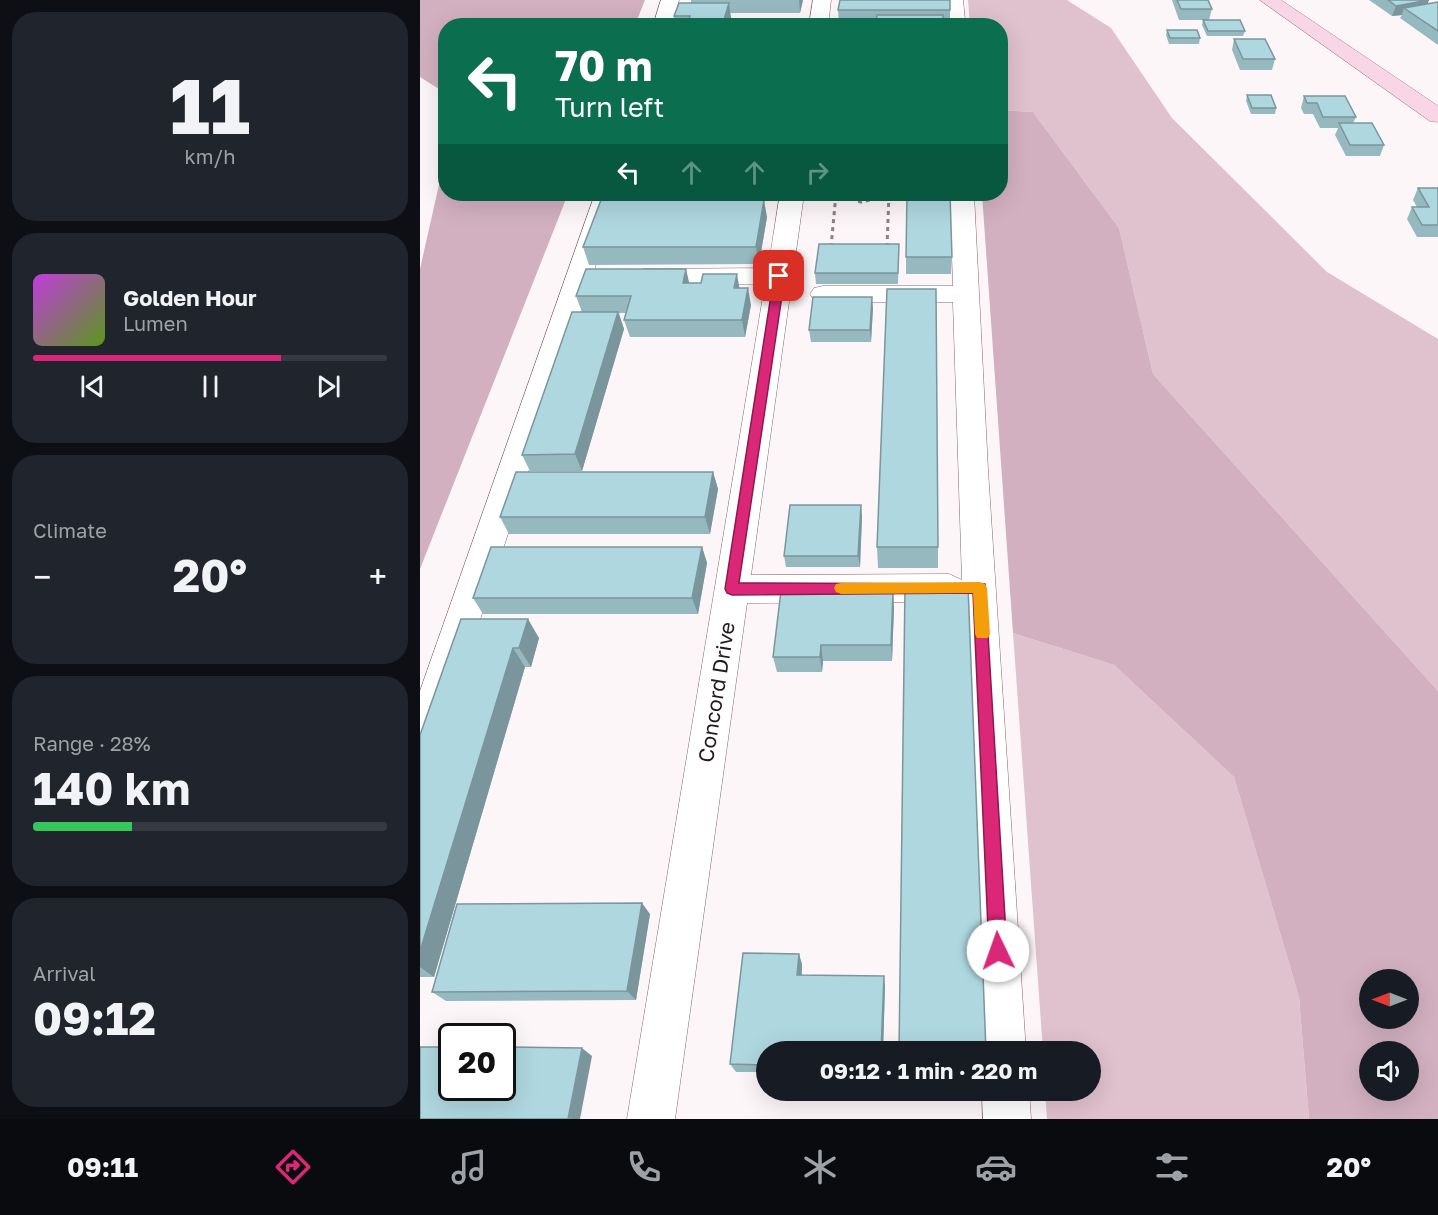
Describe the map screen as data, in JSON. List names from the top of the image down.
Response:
{
  "streets": {
    "street": ["Concord Drive"]
  },
  "north": "left",
  "page": {
    "tile": [
      ["11", "km/h"],
      "Climate",
      ["Range · 28%", "140 km"],
      ["Arrival", "09:12"]
    ],
    "turn": ["70 m", "Turn left"],
    "song": ["Golden Hour", "Lumen"],
    "heat": ["−", "20°", "+"],
    "limit": "20",
    "trip": "09:12 · 1 min · 220 m",
    "tabs": ["09:11", "20°"]
  }
}
